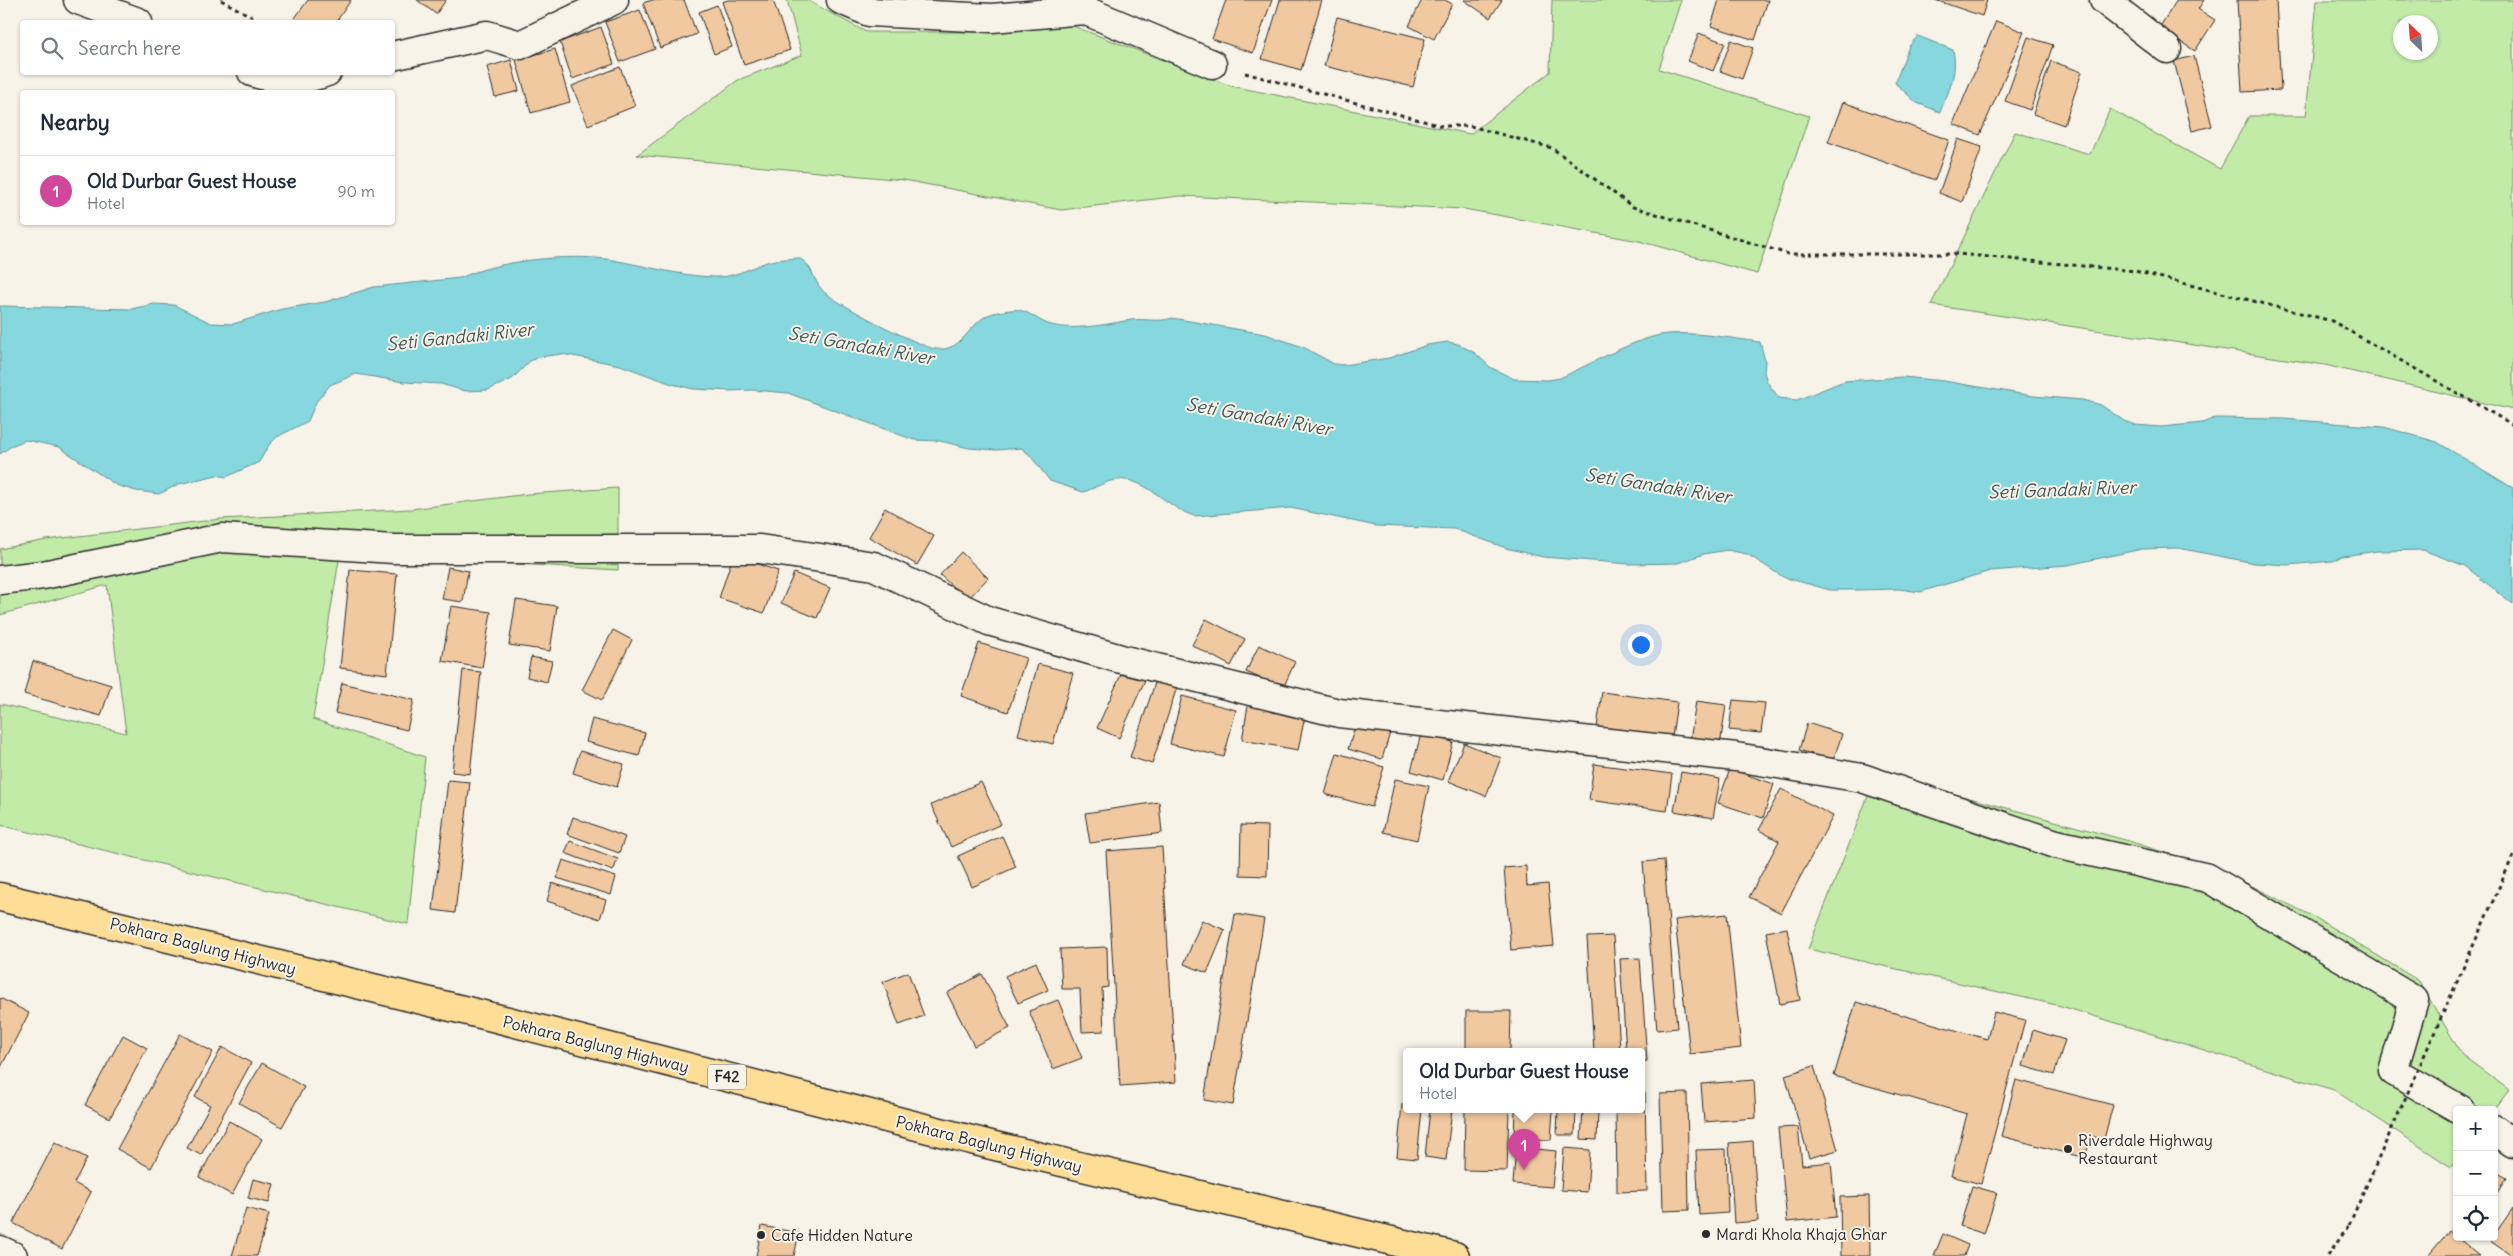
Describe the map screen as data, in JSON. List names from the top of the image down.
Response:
{
  "streets": {
    "highway": ["Pokhara Baglung Highway", "F42"]
  },
  "water": ["Seti Gandaki River"],
  "places": ["Riverdale Highway Restaurant", "Mardi Khola Khaja Ghar", "Cafe Hidden Nature"],
  "north": "top left",
  "page": {
    "search": "Search here",
    "heading": "Nearby",
    "list": [
      {
        "mark": "1",
        "name": "Old Durbar Guest House",
        "note": "Hotel",
        "value": "90 m"
      }
    ],
    "popup": ["Old Durbar Guest House", "Hotel"],
    "map_buttons": ["+", "−"],
    "pins": "1"
  }
}
